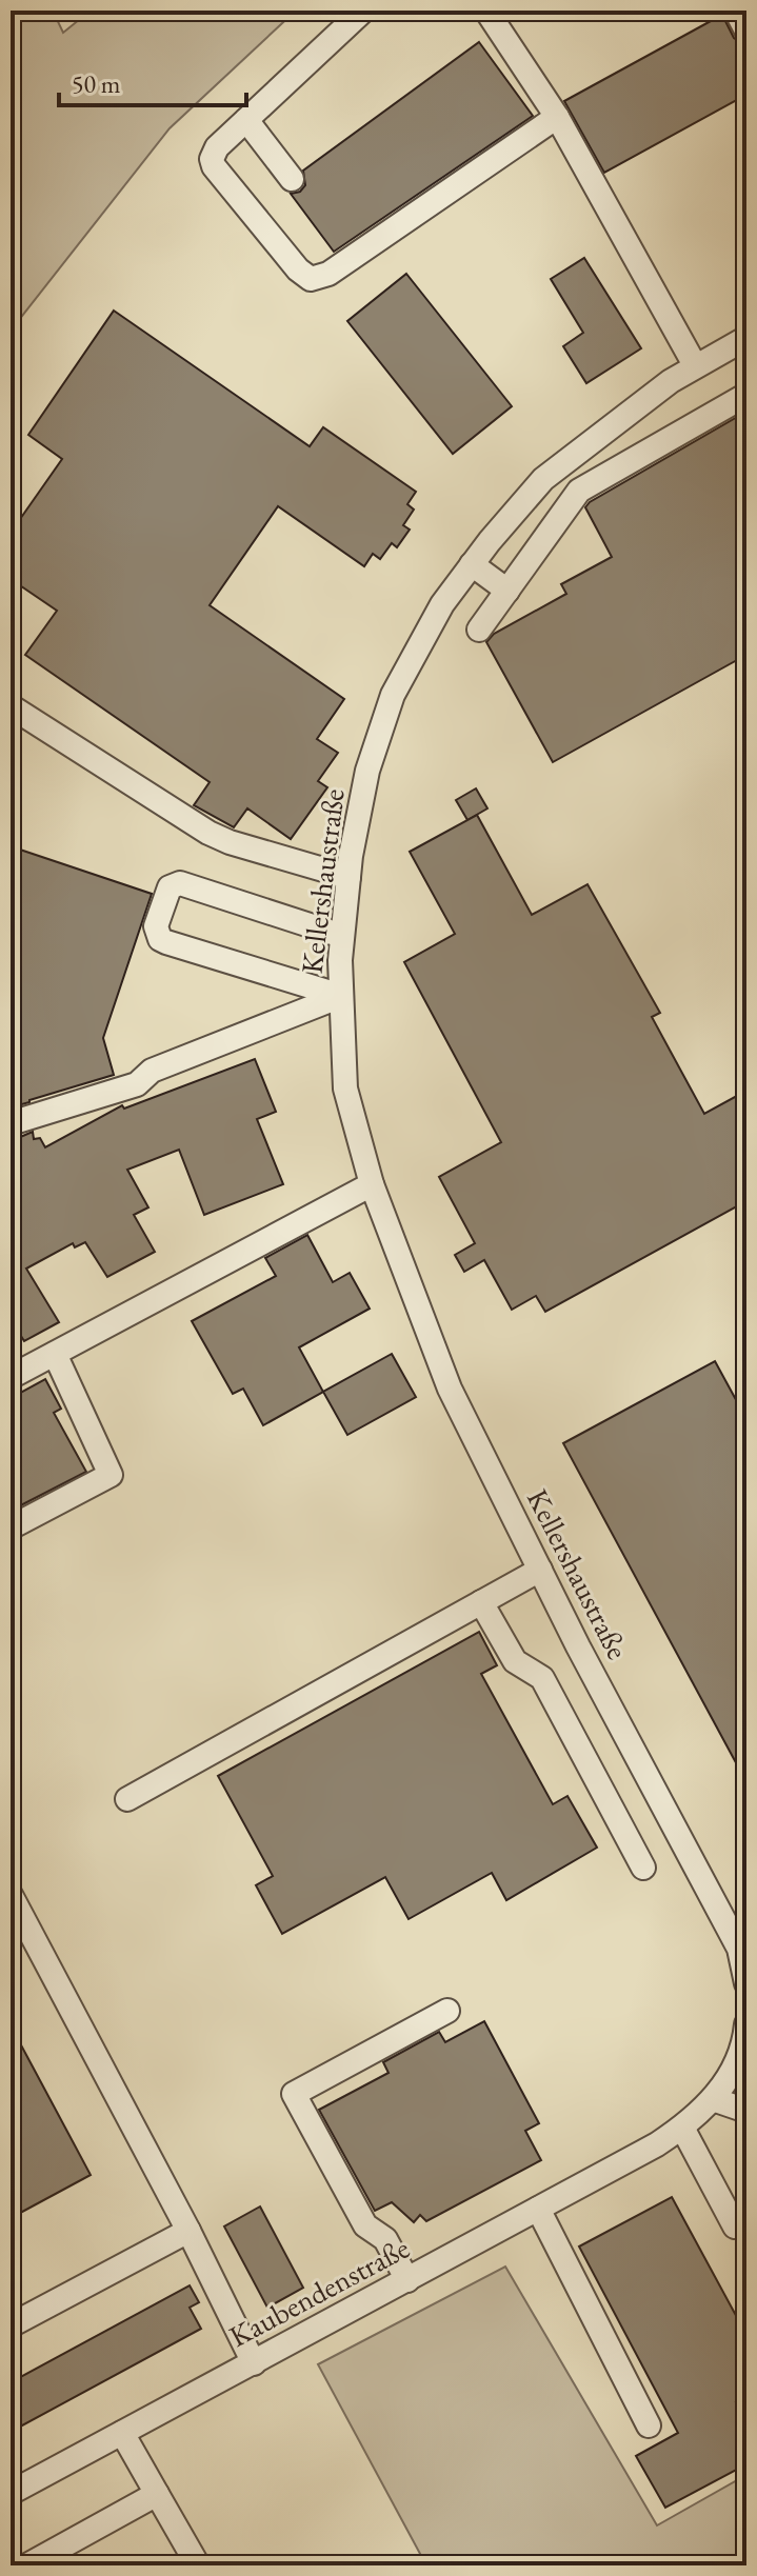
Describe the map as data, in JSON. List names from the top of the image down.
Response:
{
  "streets": {
    "street": ["Kellershaustraße", "Kaubendenstraße"]
  },
  "scale_bar": "50 m"
}
